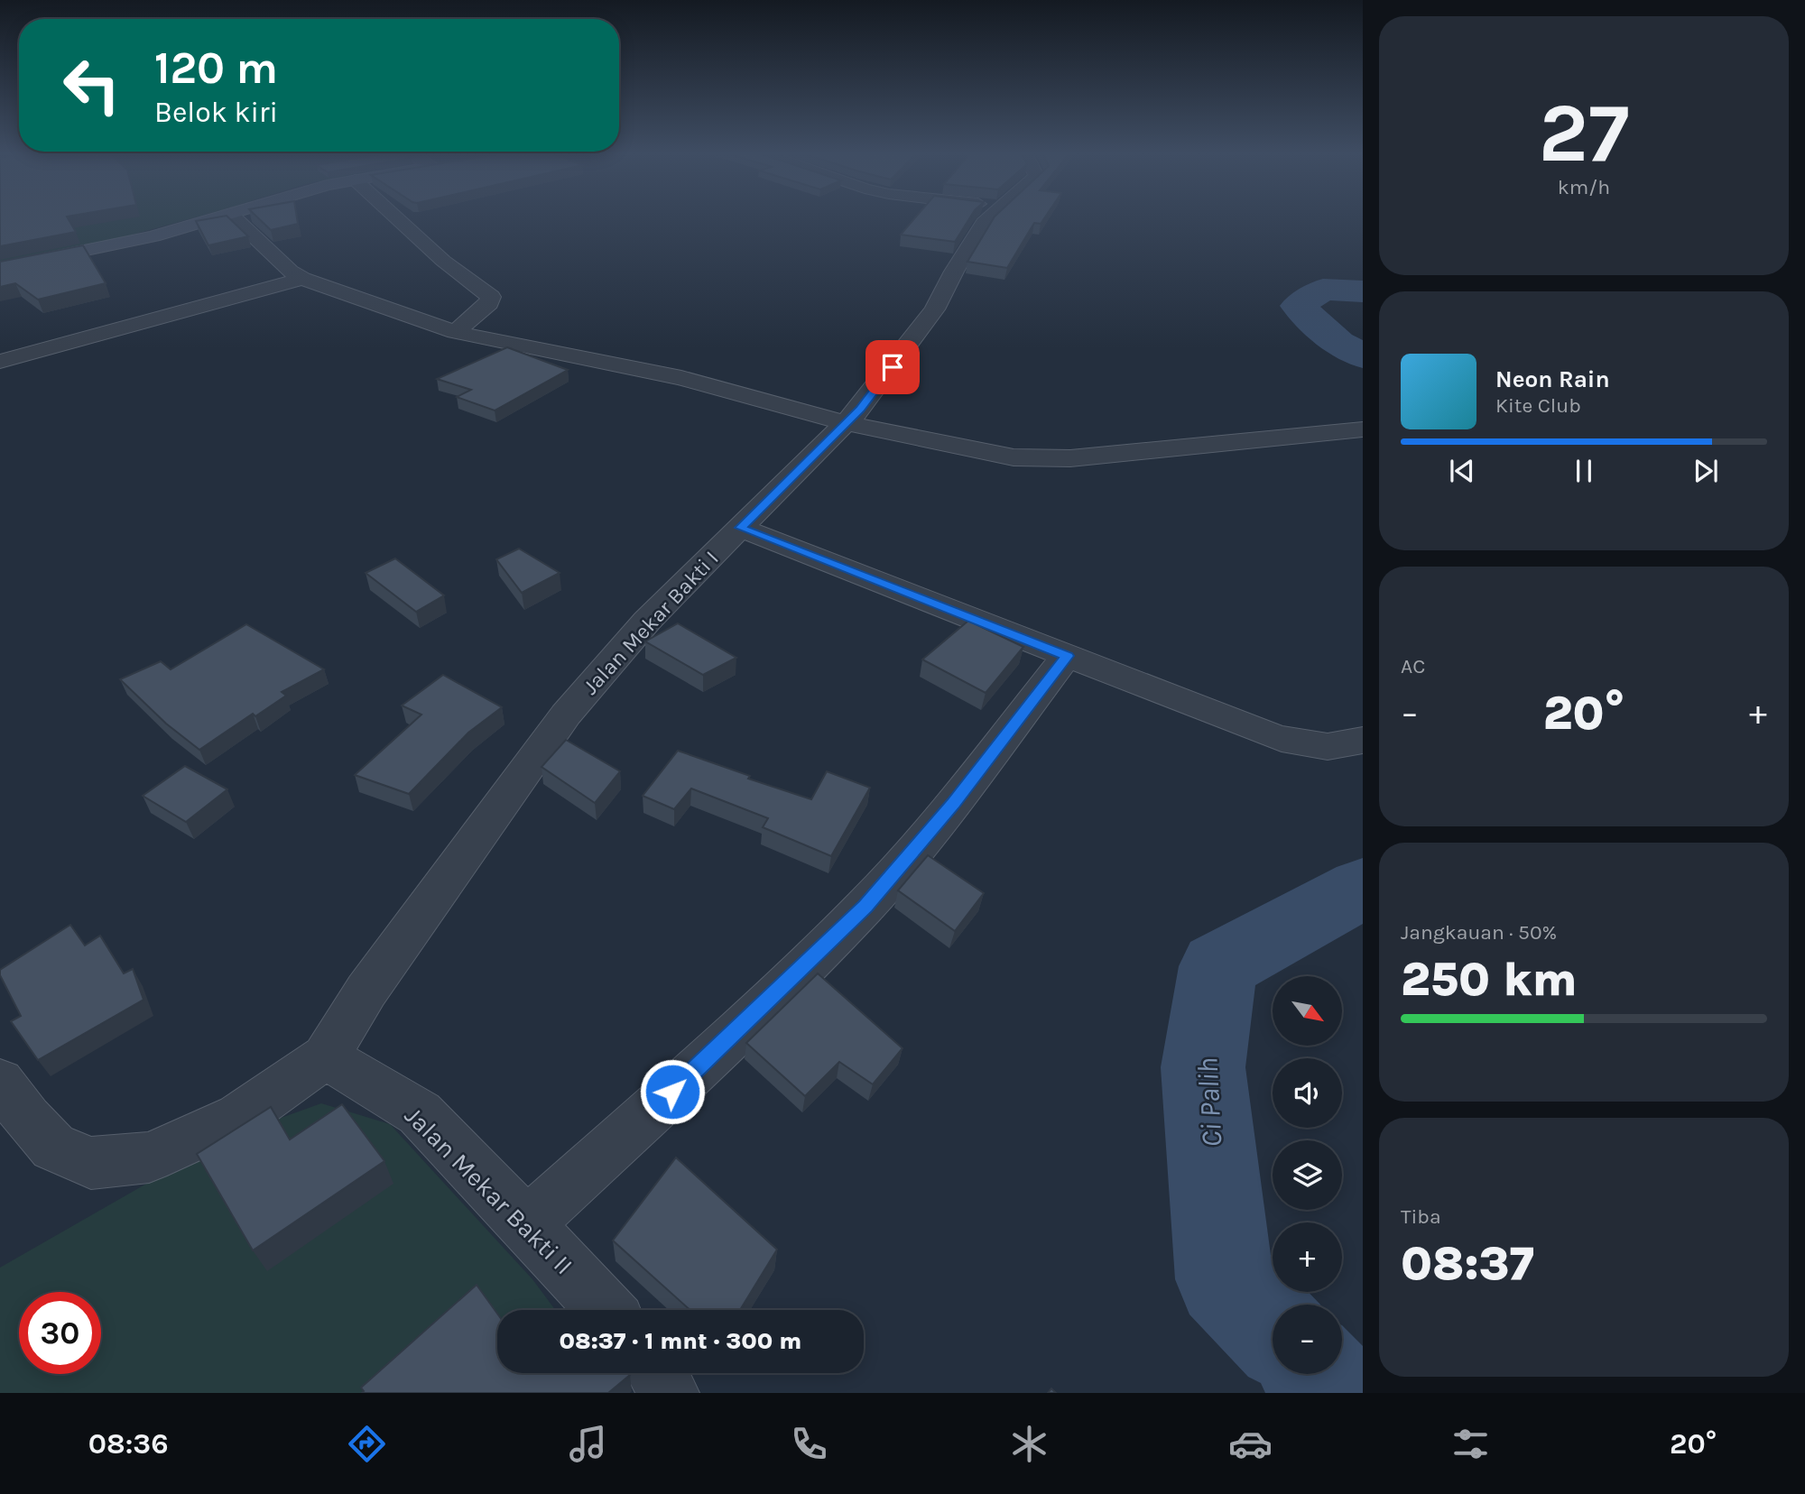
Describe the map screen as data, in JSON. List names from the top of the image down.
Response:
{
  "streets": {
    "street": ["Jalan Mekar Bakti I", "Jalan Mekar Bakti II"]
  },
  "crossings": [
    ["Jalan Mekar Bakti I", "Jalan Mekar Bakti II"]
  ],
  "water": ["Ci Palih"],
  "north": "bottom right",
  "page": {
    "tile": [
      ["27", "km/h"],
      "AC",
      ["Jangkauan · 50%", "250 km"],
      ["Tiba", "08:37"]
    ],
    "turn": ["120 m", "Belok kiri"],
    "song": ["Neon Rain", "Kite Club"],
    "heat": ["−", "20°", "+"],
    "map_buttons": ["+", "−"],
    "limit": "30",
    "trip": "08:37 · 1 mnt · 300 m",
    "tabs": ["08:36", "20°"]
  }
}
